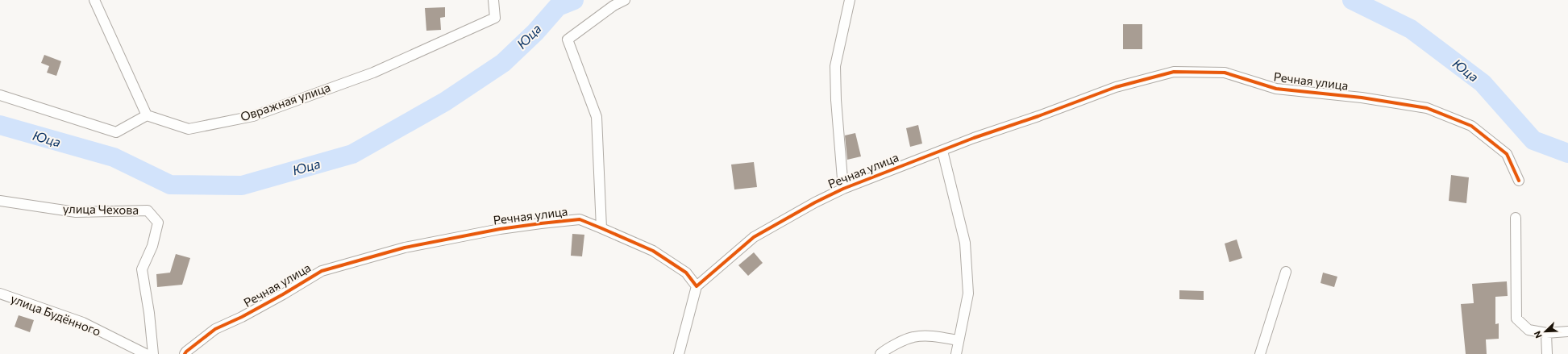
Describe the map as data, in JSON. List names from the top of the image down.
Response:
{
  "streets": {
    "street": [
      "Речная улица",
      "Овражная улица",
      "улица Чехова",
      "улица Будённого"
    ]
  },
  "water": ["Юца"],
  "north": "bottom left"
}
